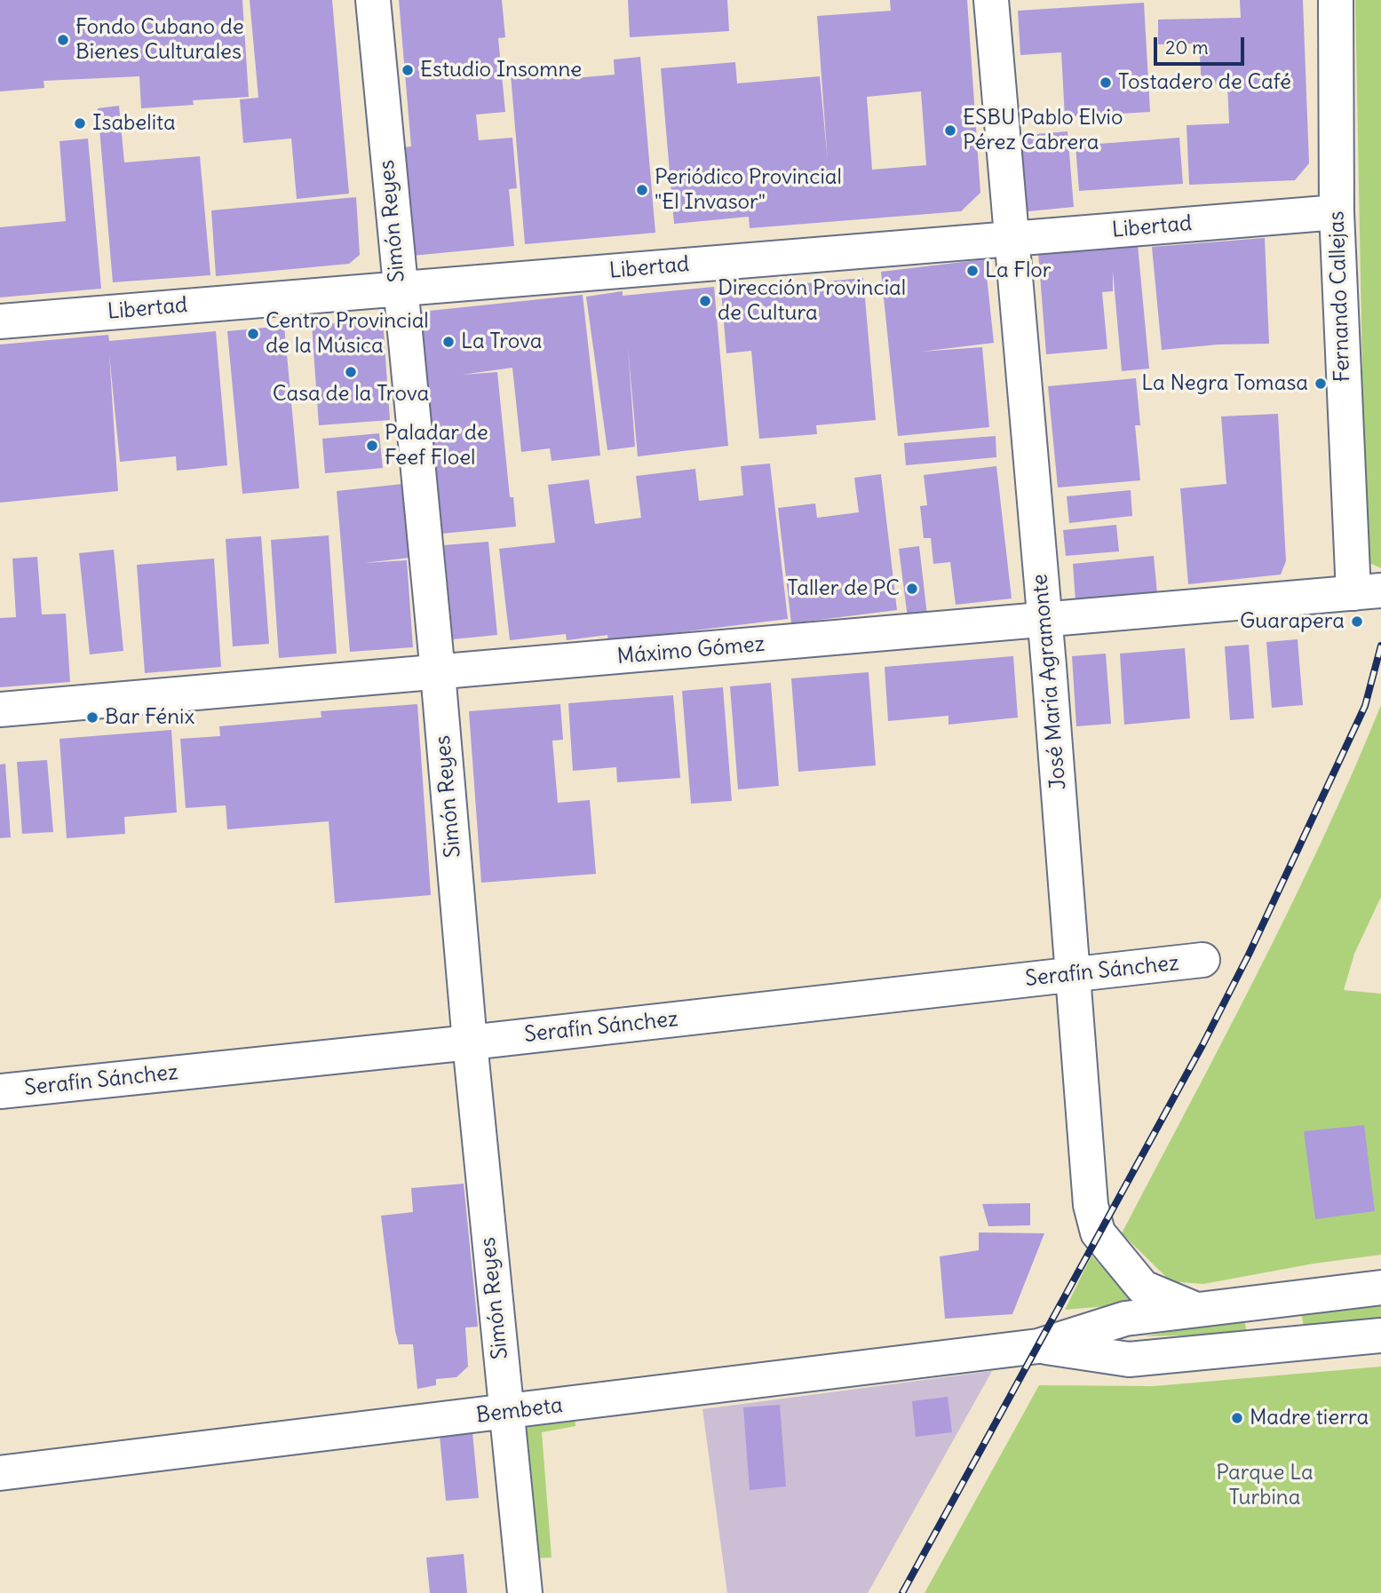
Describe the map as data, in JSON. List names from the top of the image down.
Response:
{
  "streets": {
    "street": [
      "Simón Reyes",
      "Libertad",
      "Fernando Callejas",
      "Máximo Gómez",
      "José María Agramonte",
      "Serafín Sánchez",
      "Bembeta"
    ]
  },
  "crossings": [
    ["Simón Reyes", "Libertad"],
    ["Simón Reyes", "Máximo Gómez"],
    ["Simón Reyes", "Serafín Sánchez"],
    ["Simón Reyes", "Bembeta"],
    ["Libertad", "Fernando Callejas"],
    ["Libertad", "José María Agramonte"],
    ["Fernando Callejas", "Máximo Gómez"],
    ["Máximo Gómez", "José María Agramonte"],
    ["José María Agramonte", "Serafín Sánchez"]
  ],
  "parks": ["Parque La Turbina"],
  "places": [
    "Fondo Cubano de Bienes Culturales",
    "Estudio Insomne",
    "Tostadero de Café",
    "Isabelita",
    "ESBU Pablo Elvio Pérez Cabrera",
    "Periódico Provincial \"El Invasor\"",
    "La Flor",
    "Dirección Provincial de Cultura",
    "Centro Provincial de la Música",
    "La Trova",
    "Casa de la Trova",
    "La Negra Tomasa",
    "Paladar de Feef Floel",
    "Taller de PC",
    "Guarapera",
    "Bar Fénix",
    "Madre tierra"
  ],
  "scale_bar": "20 m"
}
